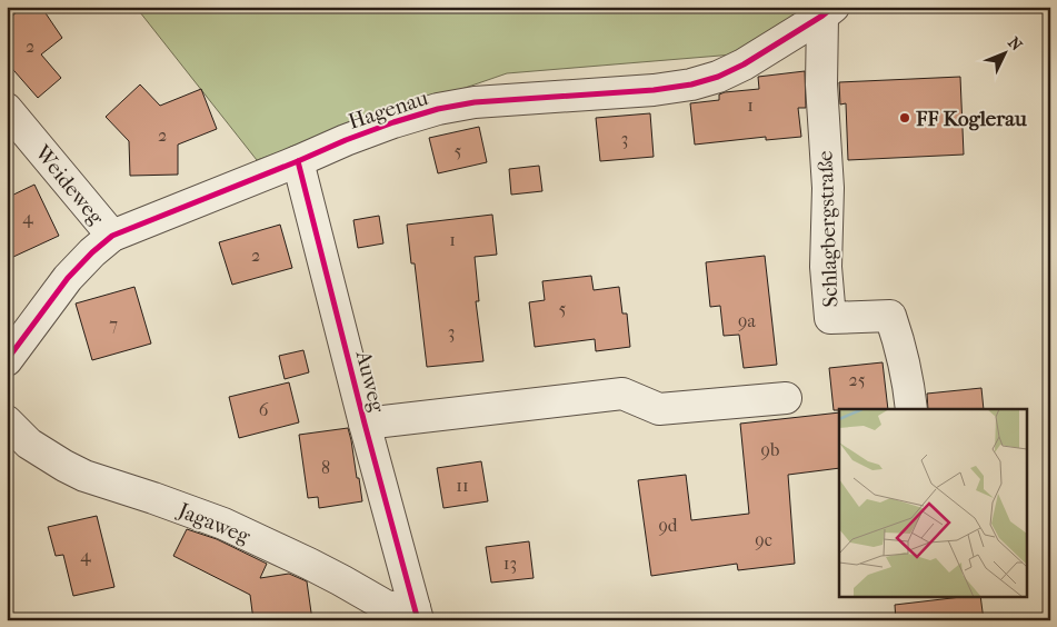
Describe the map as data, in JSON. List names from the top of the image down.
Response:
{
  "streets": {
    "street": [
      "Hagenau",
      "Weideweg",
      "Schlagbergstraße",
      "Auweg",
      "Jagaweg"
    ]
  },
  "crossings": [
    ["Hagenau", "Weideweg"],
    ["Hagenau", "Schlagbergstraße"],
    ["Hagenau", "Auweg"],
    ["Auweg", "Jagaweg"]
  ],
  "places": ["FF Koglerau"],
  "house_numbers": [
    "2",
    "1",
    "2",
    "3",
    "5",
    "4",
    "1",
    "2",
    "5",
    "9a",
    "7",
    "3",
    "25",
    "6",
    "9b",
    "8",
    "11",
    "9d",
    "9c",
    "4",
    "13"
  ],
  "north": "top right"
}
